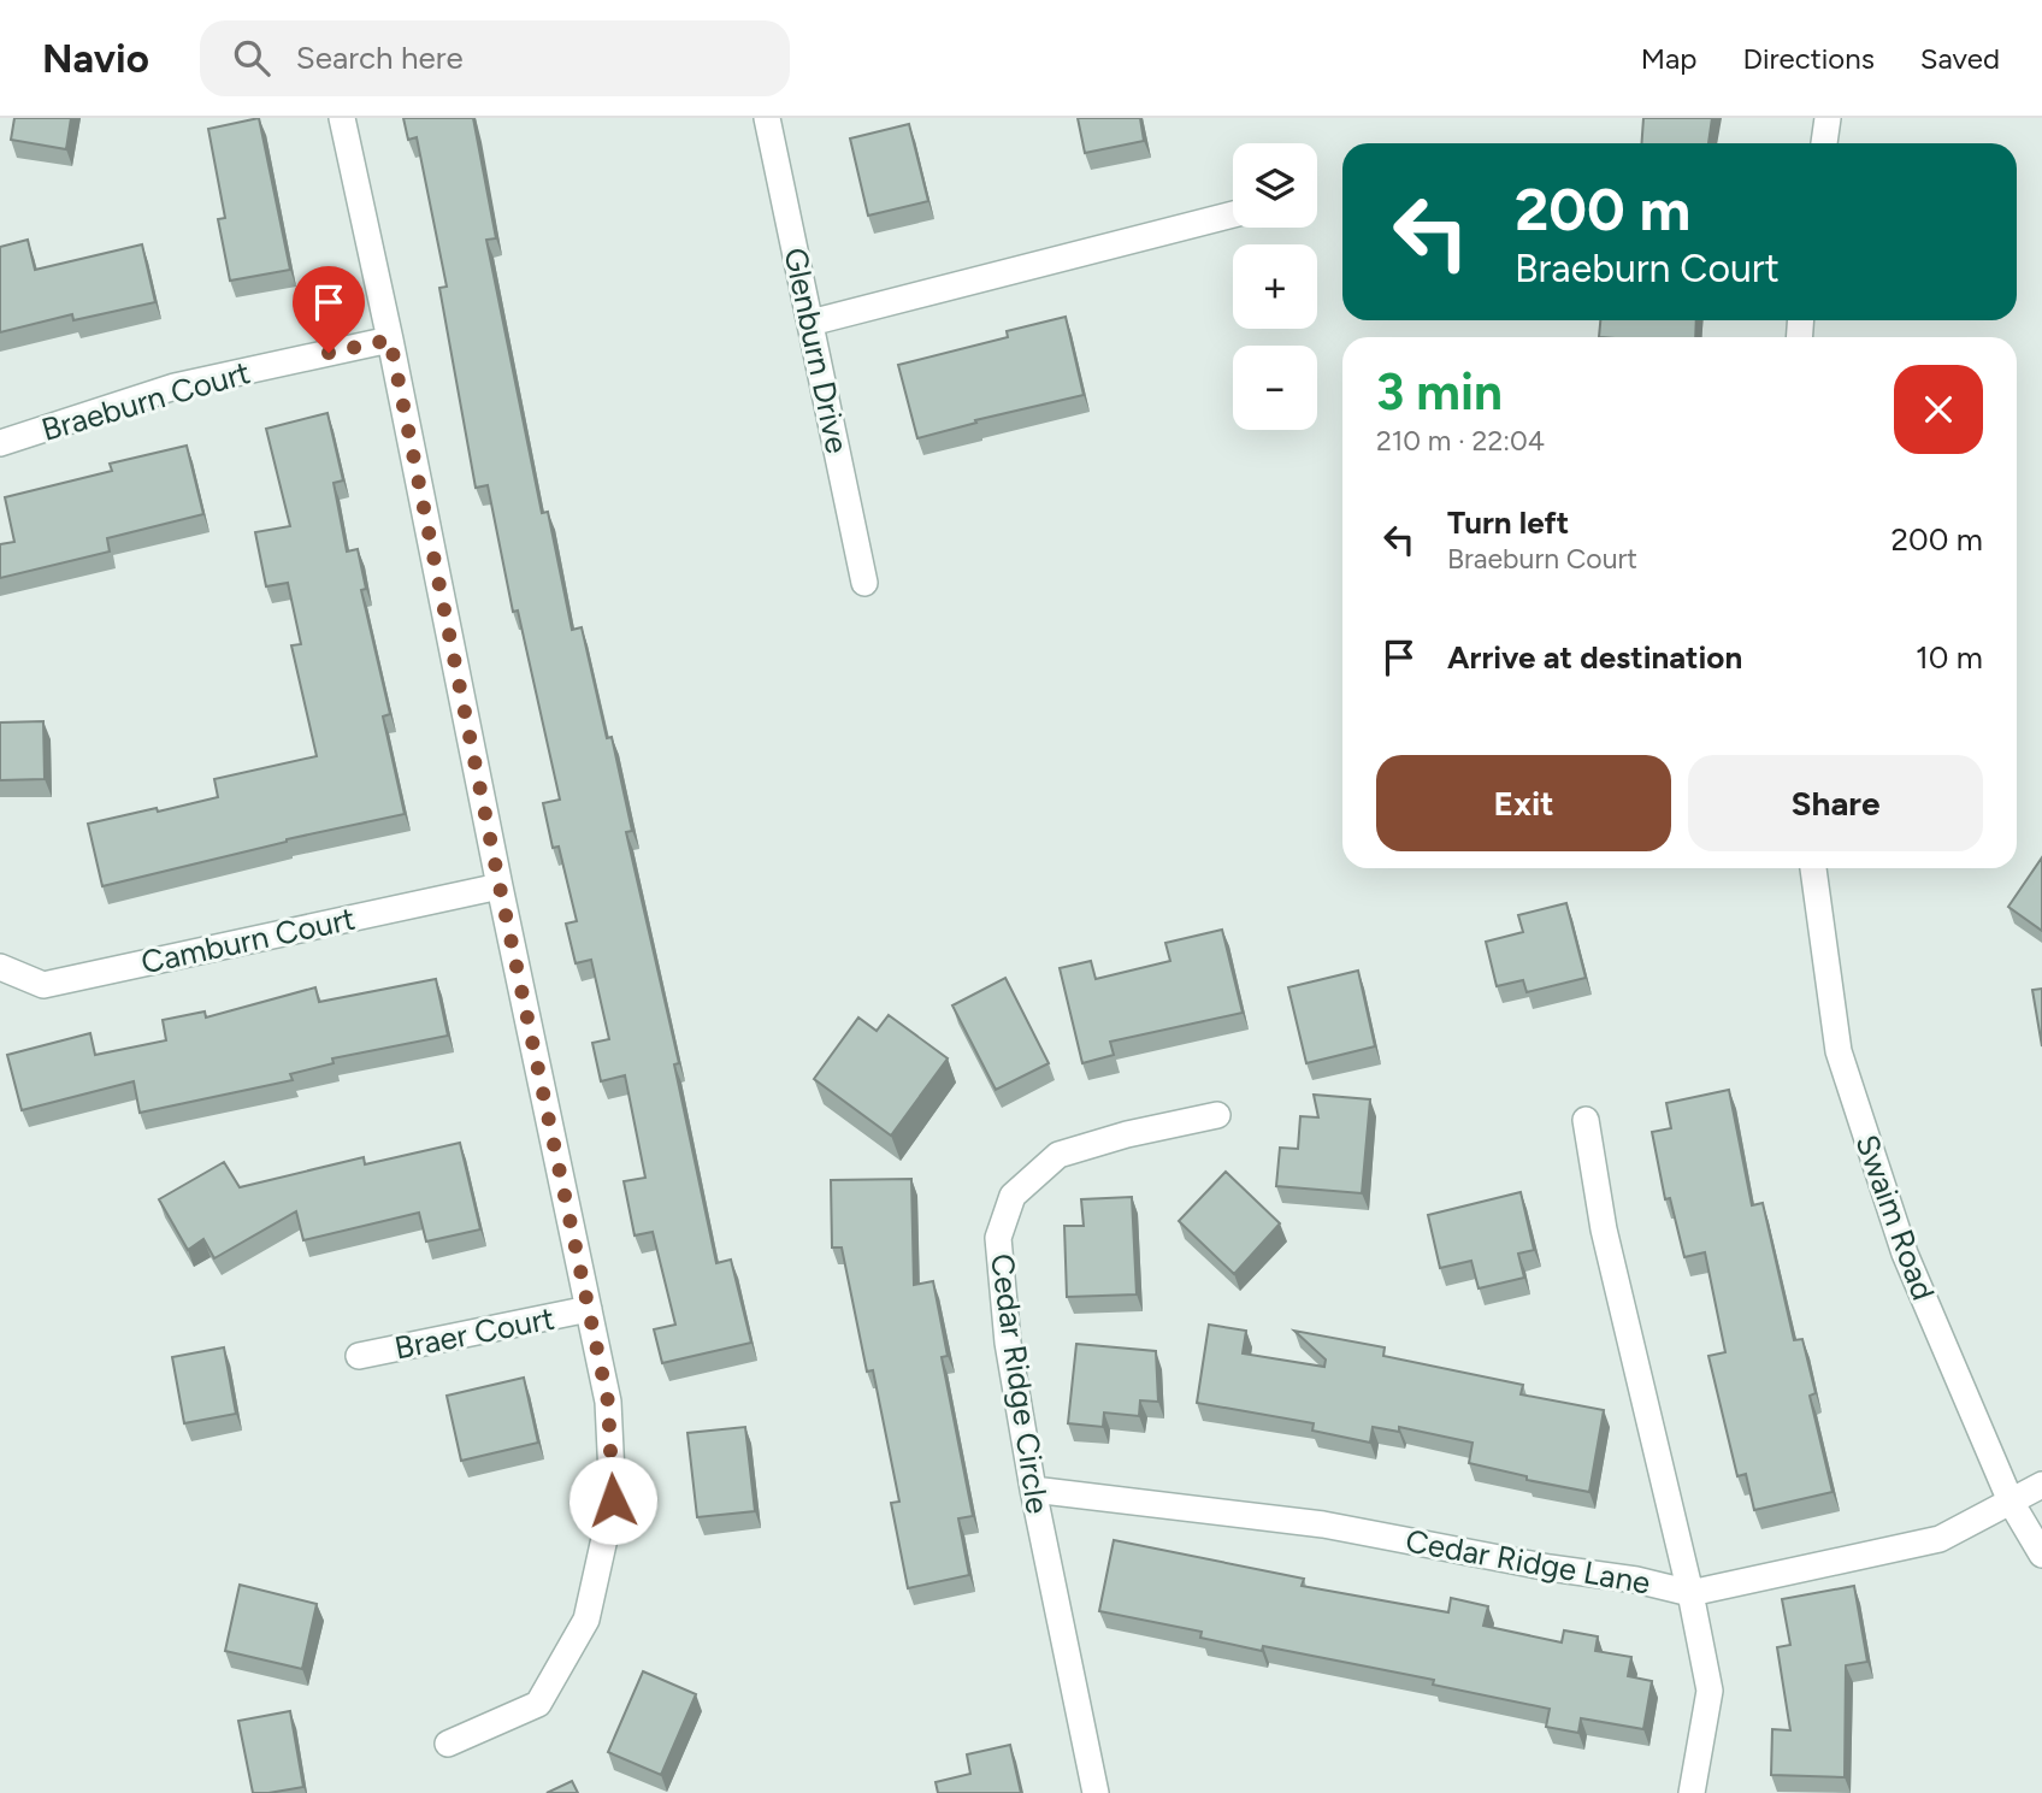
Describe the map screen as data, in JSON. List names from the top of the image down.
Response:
{
  "streets": {
    "street": [
      "Glenburn Drive",
      "Braeburn Court",
      "Camburn Court",
      "Swaim Road",
      "Braer Court",
      "Cedar Ridge Circle",
      "Cedar Ridge Lane"
    ]
  },
  "crossings": [
    ["Swaim Road", "Cedar Ridge Lane"],
    ["Cedar Ridge Circle", "Cedar Ridge Lane"]
  ],
  "page": {
    "header": "Navio",
    "search": "Search here",
    "nav": ["Map", "Directions", "Saved"],
    "map_buttons": ["+", "−"],
    "turn": ["200 m", "Braeburn Court"],
    "heading": ["3 min", "210 m · 22:04"],
    "list": [
      {
        "name": "Turn left",
        "note": "Braeburn Court",
        "value": "200 m"
      },
      {
        "name": "Arrive at destination",
        "value": "10 m"
      }
    ],
    "buttons": ["Exit", "Share"]
  }
}
